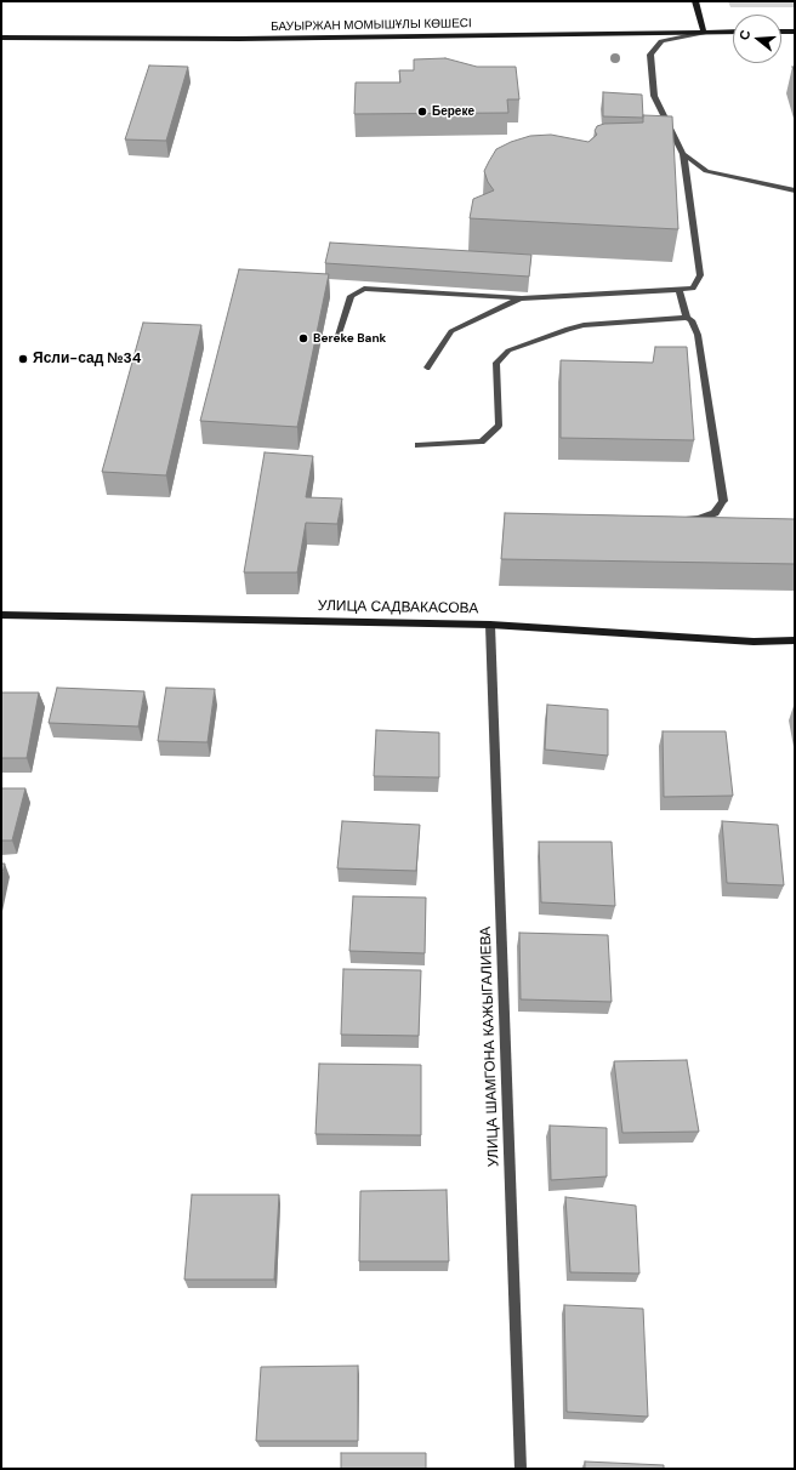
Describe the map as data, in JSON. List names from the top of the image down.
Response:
{
  "streets": {
    "main road": ["БАУЫРЖАН МОМЫШҰЛЫ КӨШЕСІ", "УЛИЦА САДВАКАСОВА"],
    "street": ["УЛИЦА ШАМГОНА КАЖЫГАЛИЕВА"]
  },
  "crossings": [
    ["УЛИЦА САДВАКАСОВА", "УЛИЦА ШАМГОНА КАЖЫГАЛИЕВА"]
  ],
  "places": ["Береке", "Bereke Bank", "Ясли-сад №34"],
  "north": "left"
}
